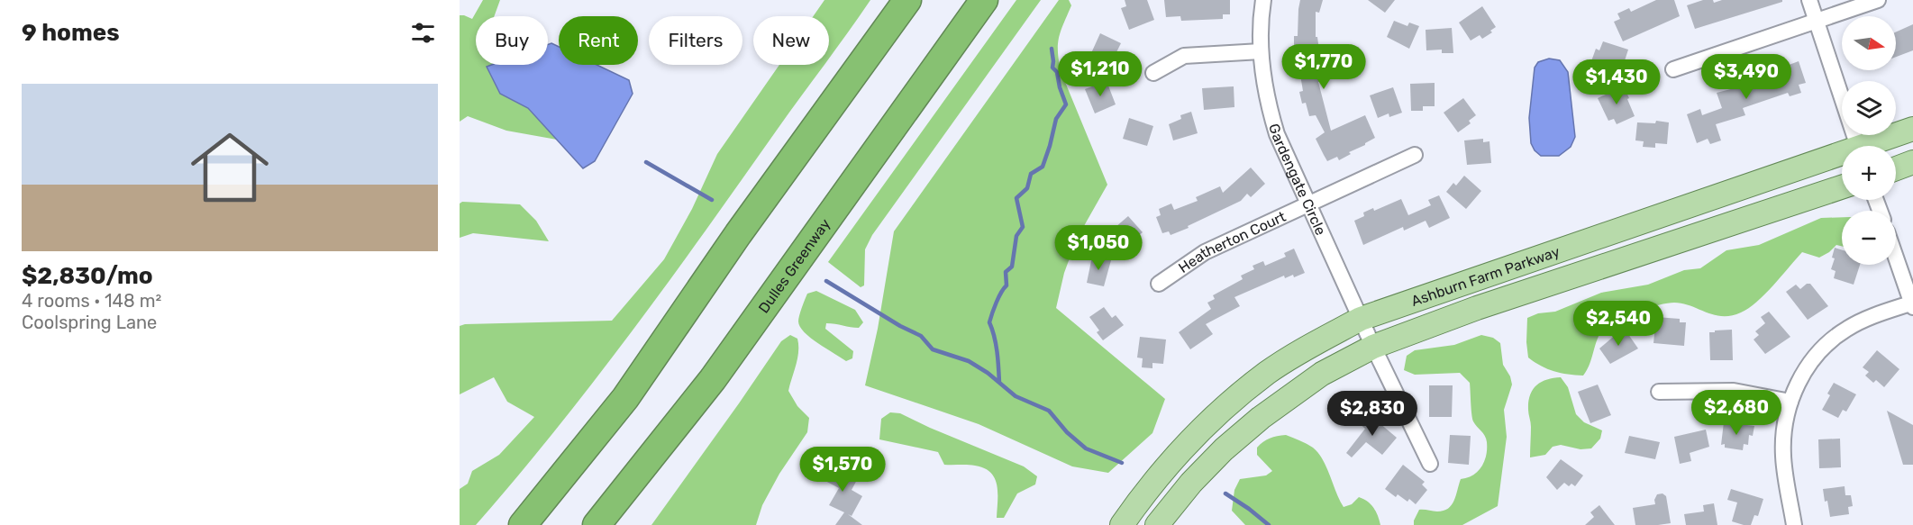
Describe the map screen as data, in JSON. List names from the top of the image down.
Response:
{
  "streets": {
    "highway": ["Dulles Greenway"],
    "main road": ["Ashburn Farm Parkway"],
    "street": ["Gardengate Circle", "Heatherton Court"]
  },
  "crossings": [
    ["Gardengate Circle", "Heatherton Court"],
    ["Gardengate Circle", "Ashburn Farm Parkway"]
  ],
  "north": "right",
  "page": {
    "heading": "9 homes",
    "map_buttons": ["+", "−"],
    "chip": [
      "Buy",
      "Rent",
      "Filters",
      "New"
    ],
    "price": [
      "$1,770",
      "$1,210",
      "$3,490",
      "$1,430",
      "$1,050",
      "$2,540",
      "$2,680",
      "$2,830",
      "$1,570"
    ],
    "list": [
      {
        "name": "$2,830/mo",
        "note": "4 rooms · 148 m² · Coolspring Lane"
      }
    ]
  }
}
